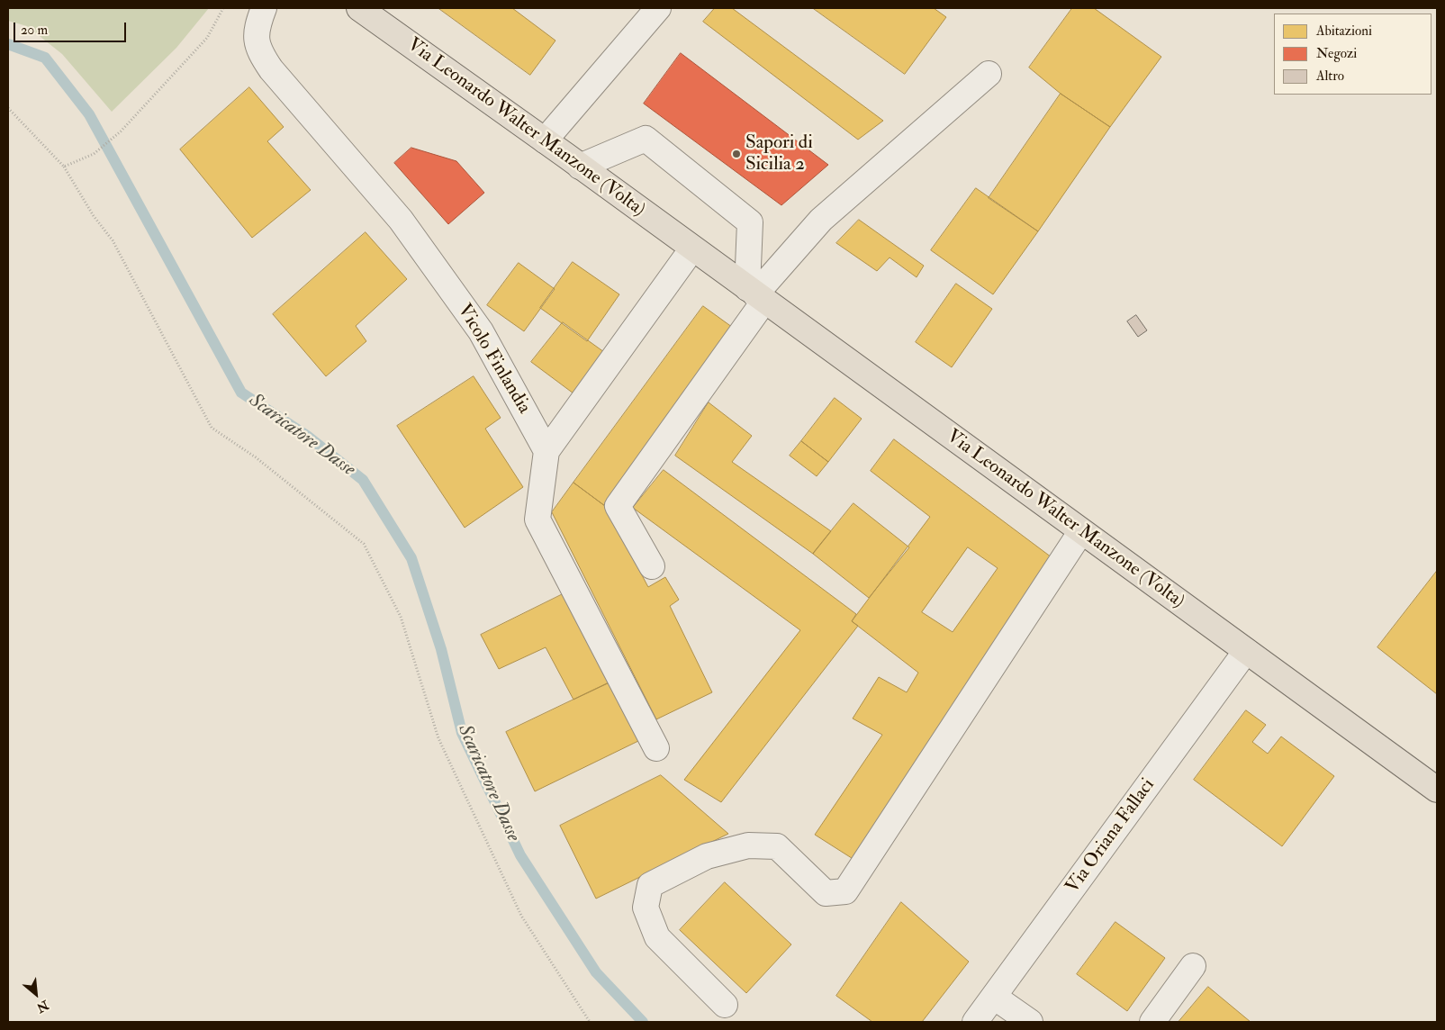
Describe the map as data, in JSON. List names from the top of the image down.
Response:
{
  "streets": {
    "main road": ["Via Leonardo Walter Manzone (Volta)"],
    "street": ["Vicolo Finlandia", "Via Oriana Fallaci"]
  },
  "crossings": [
    ["Via Leonardo Walter Manzone (Volta)", "Via Oriana Fallaci"]
  ],
  "water": ["Scaricatore Dasse"],
  "places": ["Sapori di Sicilia 2"],
  "legend": ["Abitazioni", "Negozi", "Altro"],
  "scale_bar": "20 m",
  "north": "bottom right"
}
